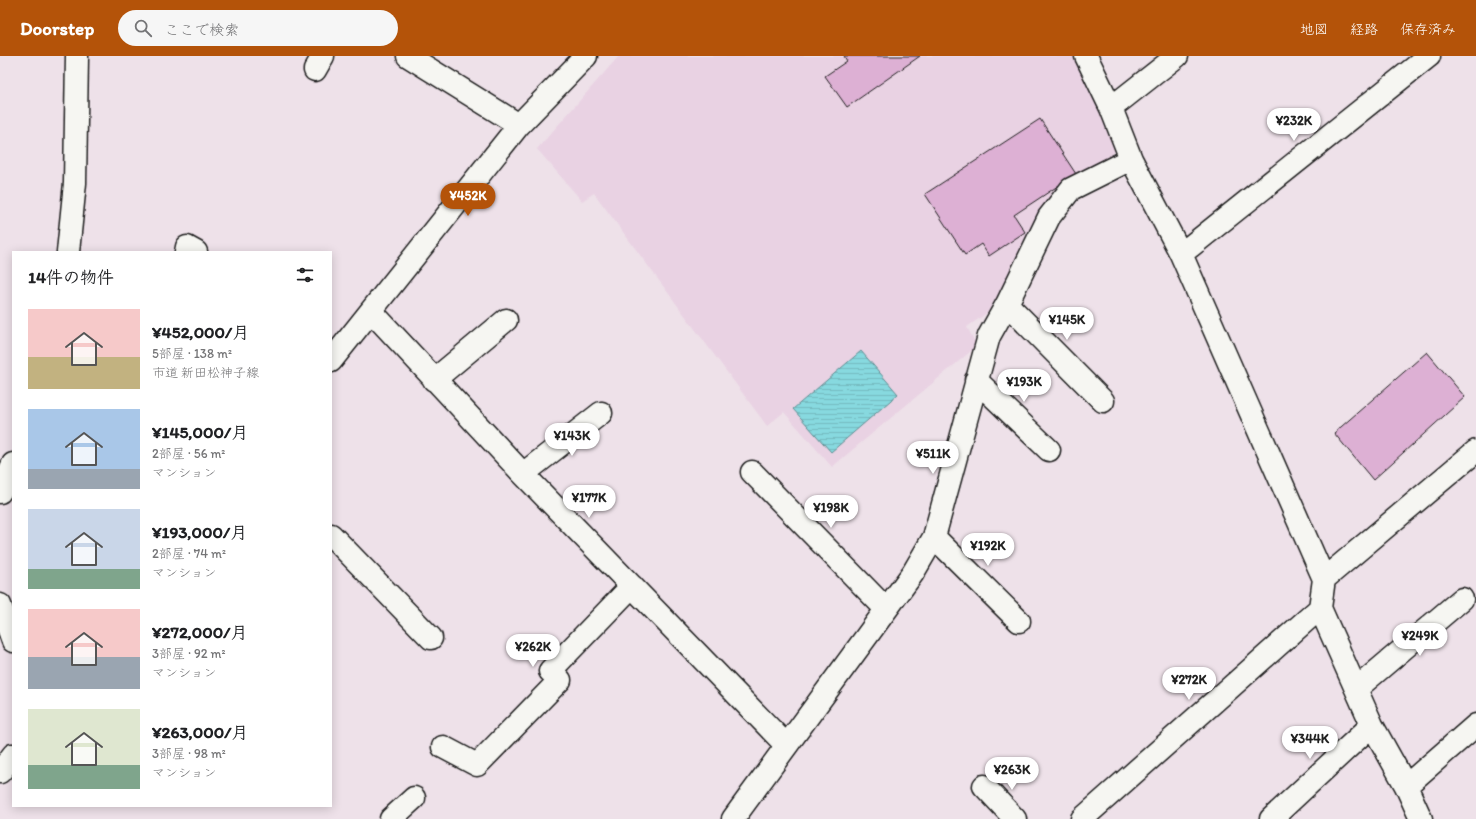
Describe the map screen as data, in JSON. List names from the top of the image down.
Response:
{
  "page": {
    "header": "Doorstep",
    "search": "ここで検索",
    "nav": ["地図", "経路", "保存済み"],
    "price": [
      "¥232K",
      "¥452K",
      "¥145K",
      "¥193K",
      "¥143K",
      "¥511K",
      "¥177K",
      "¥198K",
      "¥192K",
      "¥249K",
      "¥262K",
      "¥272K",
      "¥344K",
      "¥263K"
    ],
    "heading": "14件の物件",
    "list": [
      {
        "name": "¥452,000/月",
        "note": "5部屋 · 138 m² · 市道 新田松神子線"
      },
      {
        "name": "¥145,000/月",
        "note": "2部屋 · 56 m² · マンション"
      },
      {
        "name": "¥193,000/月",
        "note": "2部屋 · 74 m² · マンション"
      },
      {
        "name": "¥272,000/月",
        "note": "3部屋 · 92 m² · マンション"
      },
      {
        "name": "¥263,000/月",
        "note": "3部屋 · 98 m² · マンション"
      }
    ]
  }
}
